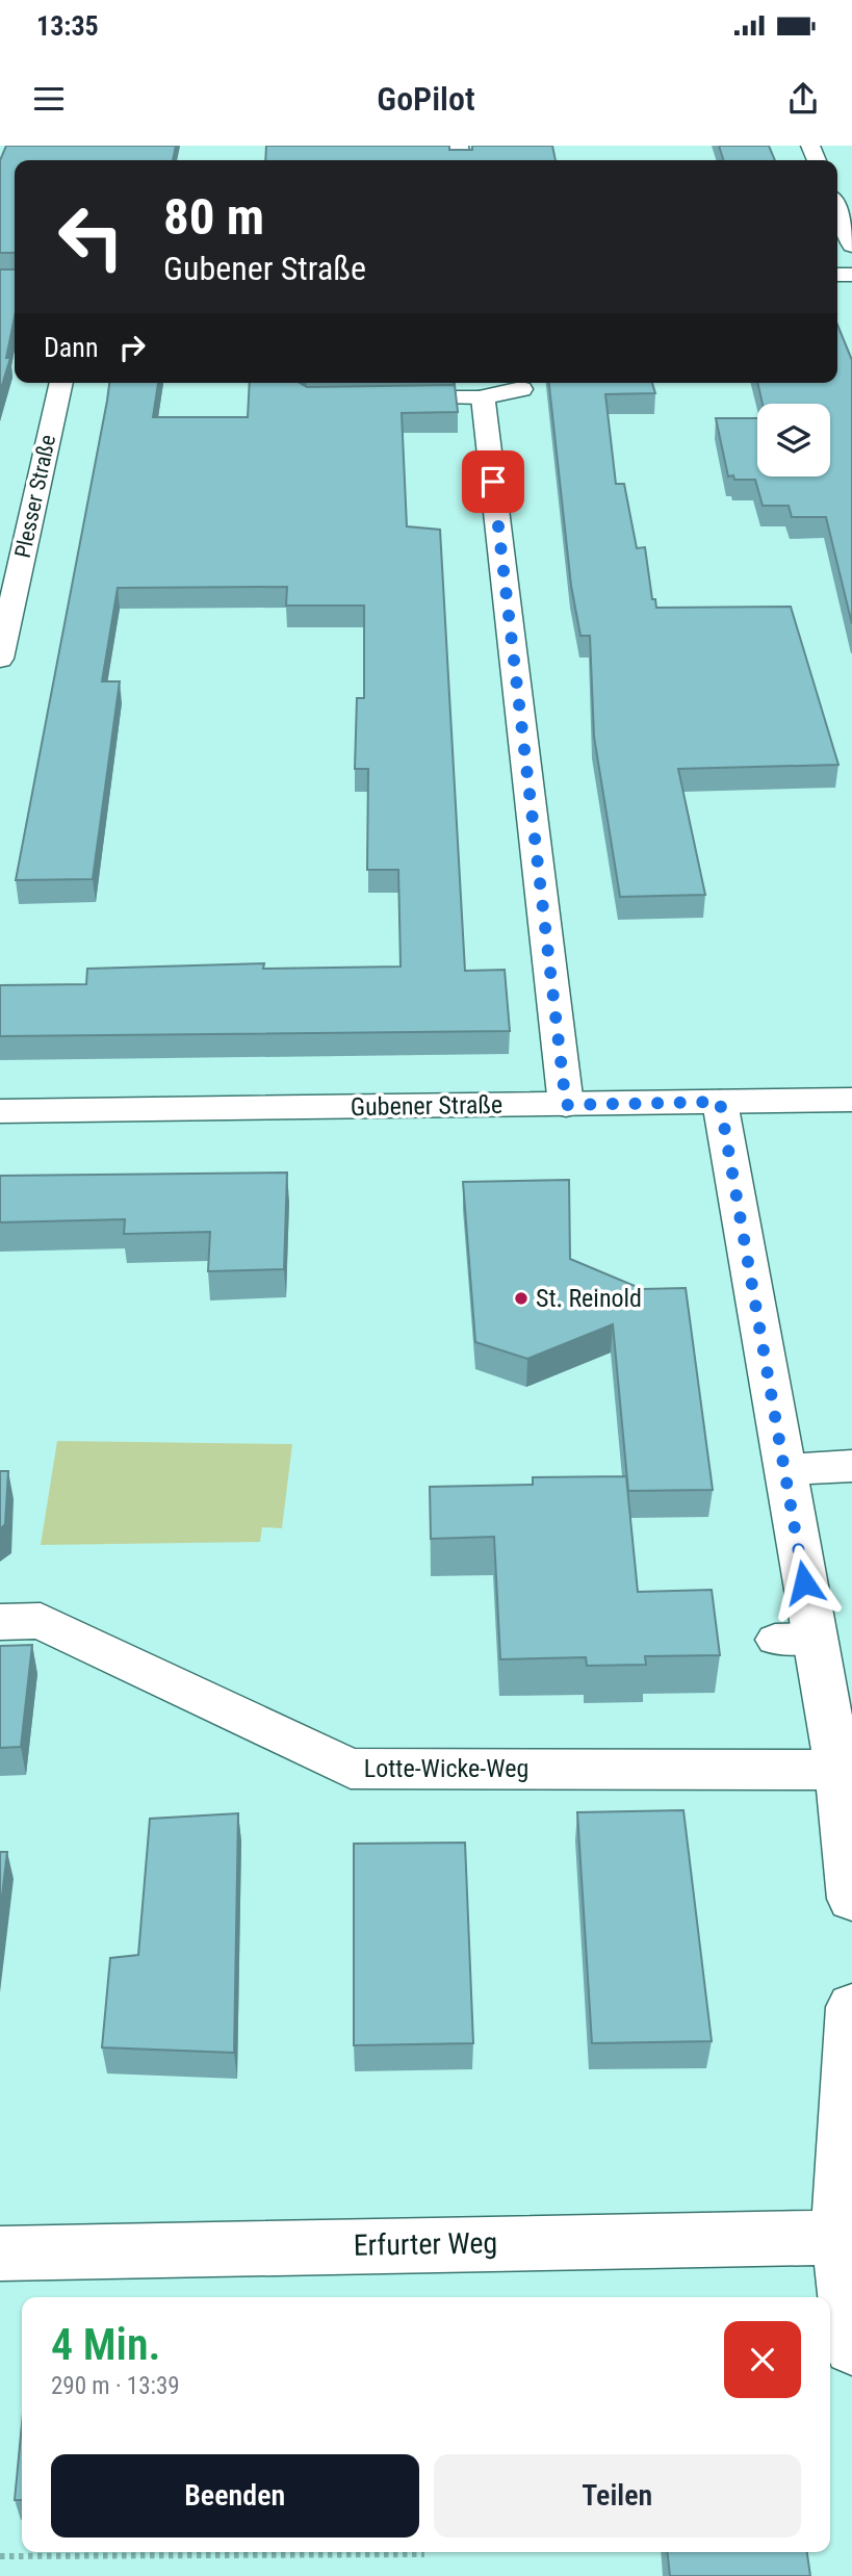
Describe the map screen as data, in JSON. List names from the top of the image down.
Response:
{
  "streets": {
    "street": [
      "Plesser Straße",
      "Gubener Straße",
      "Lotte-Wicke-Weg",
      "Erfurter Weg"
    ]
  },
  "places": ["St. Reinold"],
  "page": {
    "status": "13:35",
    "header": "GoPilot",
    "turn": ["80 m", "Gubener Straße"],
    "then": "Dann",
    "heading": ["4 Min.", "290 m · 13:39"],
    "buttons": ["Beenden", "Teilen"]
  }
}
